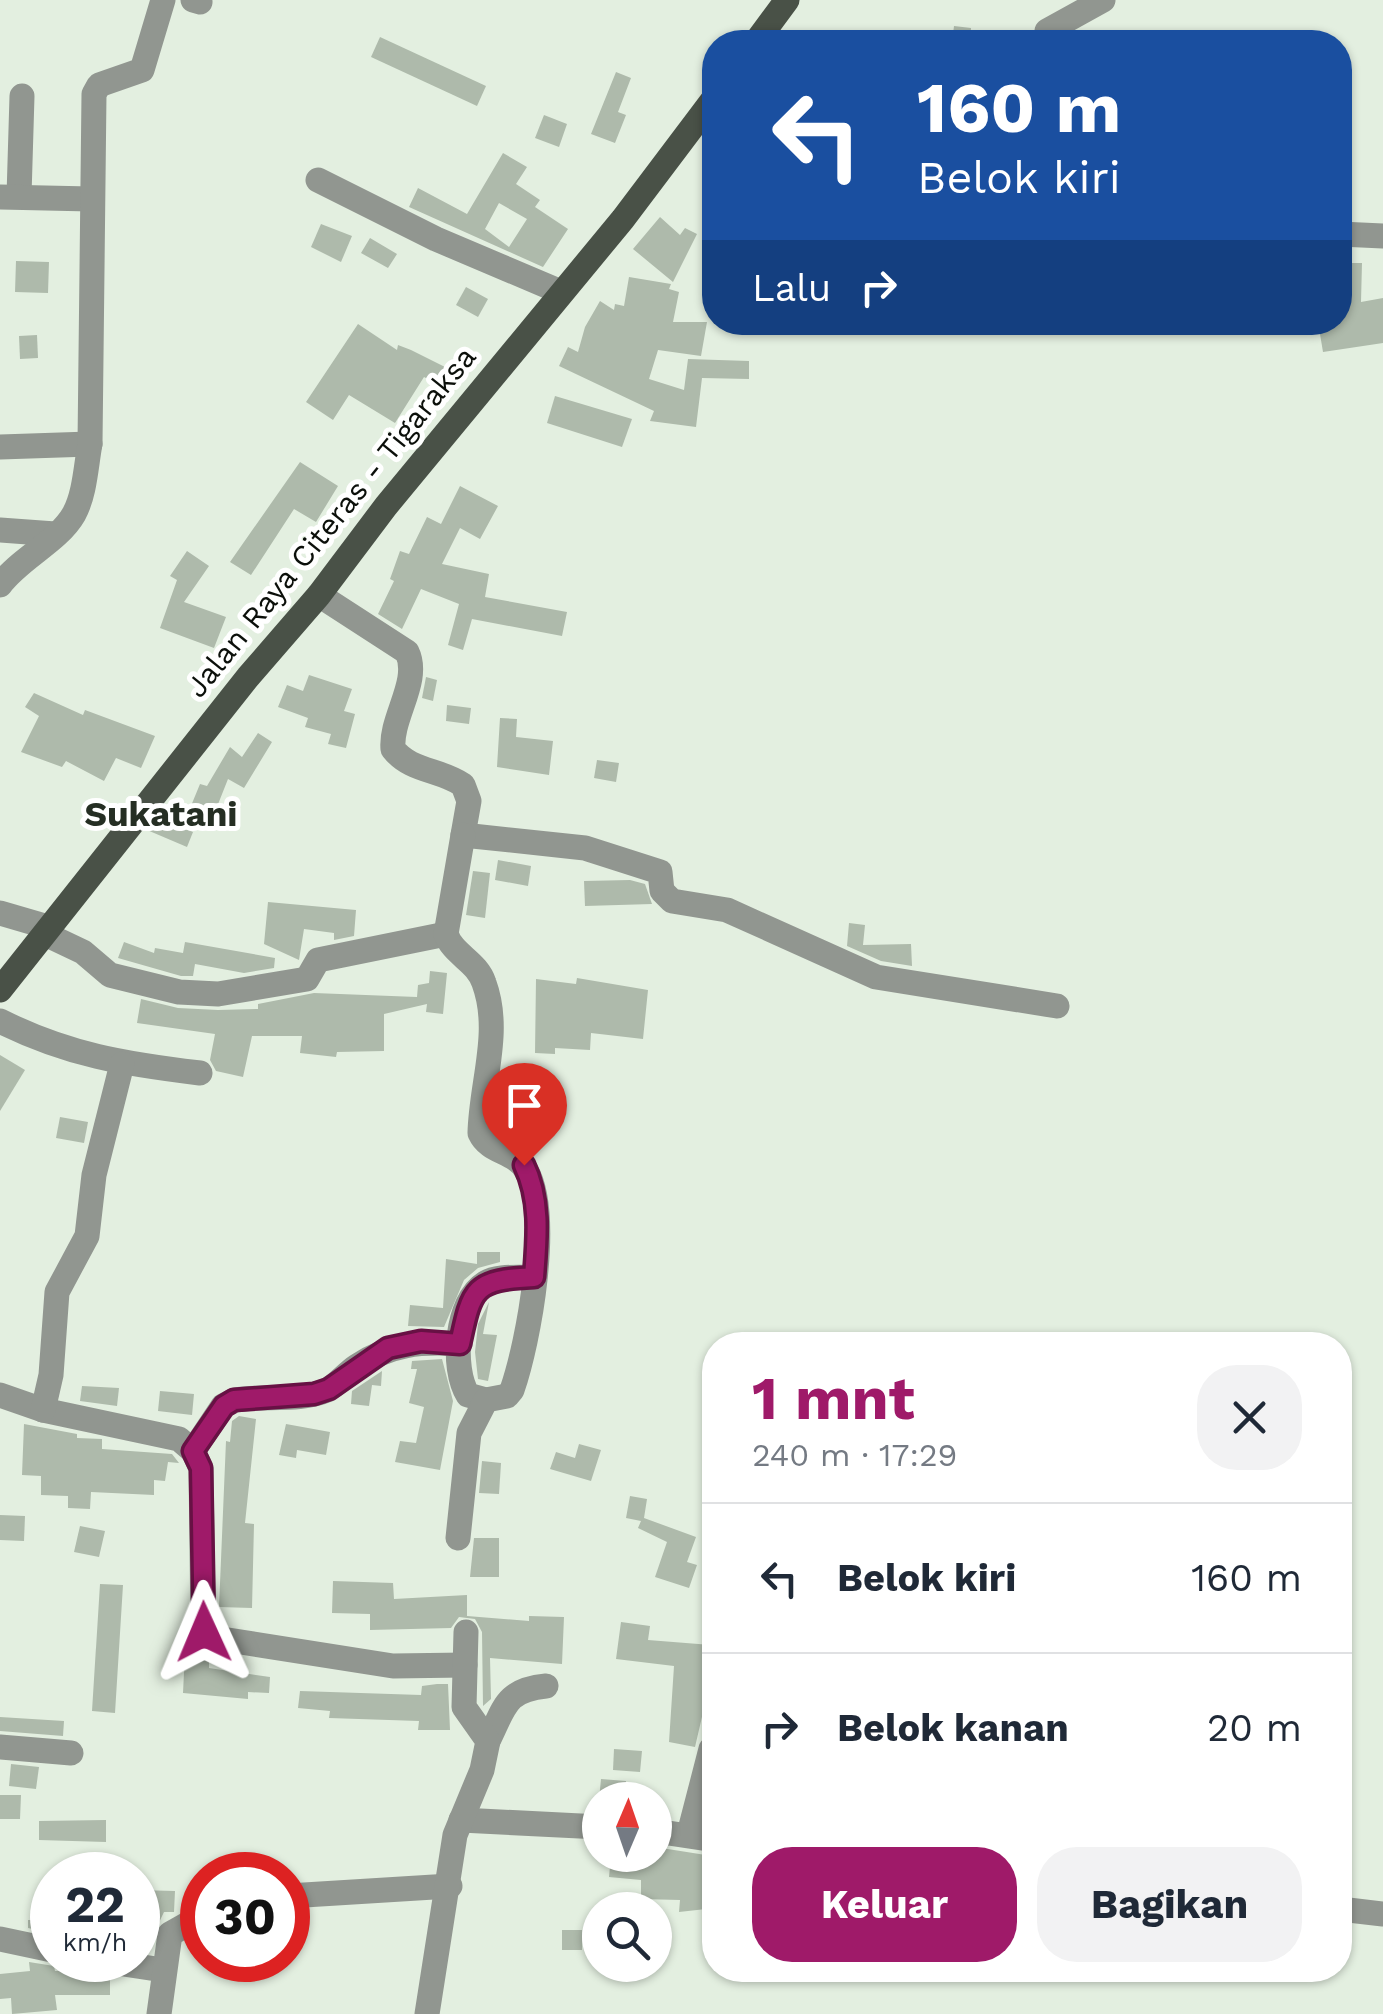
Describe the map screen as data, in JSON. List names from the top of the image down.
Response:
{
  "streets": {
    "main road": ["Jalan Raya Citeras - Tigaraksa"]
  },
  "districts": ["Sukatani"],
  "north": "top",
  "page": {
    "turn": ["160 m", "Belok kiri"],
    "then": "Lalu",
    "heading": ["1 mnt", "240 m · 17:29"],
    "list": [
      {
        "name": "Belok kiri",
        "value": "160 m"
      },
      {
        "name": "Belok kanan",
        "value": "20 m"
      }
    ],
    "buttons": ["Keluar", "Bagikan"],
    "speed": "22 km/h",
    "limit": "30"
  }
}
